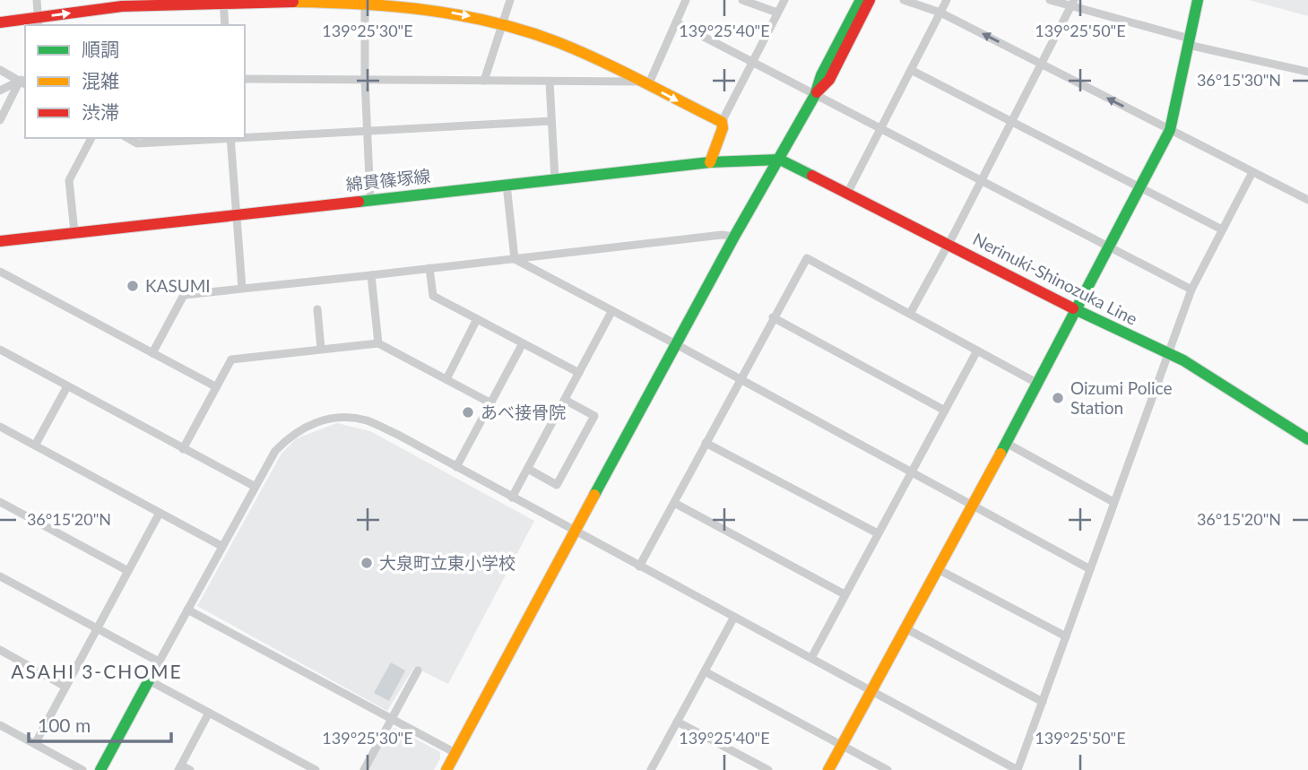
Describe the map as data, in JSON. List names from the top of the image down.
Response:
{
  "streets": {
    "street": ["綿貫篠塚線", "Nerinuki-Shinozuka Line"]
  },
  "crossings": [
    ["綿貫篠塚線", "Nerinuki-Shinozuka Line"]
  ],
  "districts": ["ASAHI 3-CHOME"],
  "places": [
    "KASUMI",
    "Oizumi Police Station",
    "あべ接骨院",
    "大泉町立東小学校"
  ],
  "legend": ["順調", "混雑", "渋滞"],
  "scale_bar": "100 m",
  "coordinates": [
    "139°25'30\"E",
    "139°25'40\"E",
    "139°25'50\"E",
    "36°15'30\"N",
    "36°15'20\"N"
  ]
}
